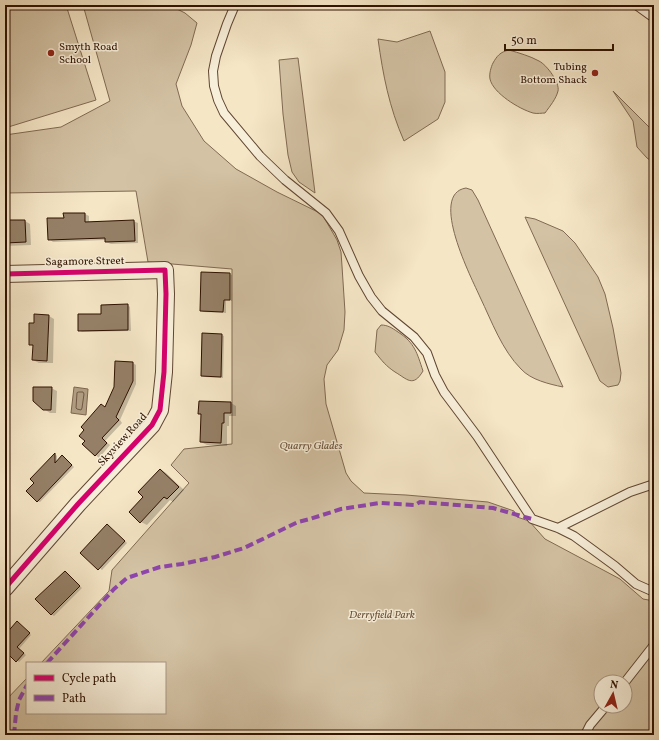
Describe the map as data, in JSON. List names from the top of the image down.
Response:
{
  "streets": {
    "street": ["Sagamore Street", "Skyview Road"]
  },
  "crossings": [
    ["Sagamore Street", "Skyview Road"]
  ],
  "parks": ["Quarry Glades", "Derryfield Park"],
  "places": ["Smyth Road School", "Tubing Bottom Shack"],
  "legend": ["Cycle path", "Path"],
  "scale_bar": "50 m",
  "north": "top"
}
